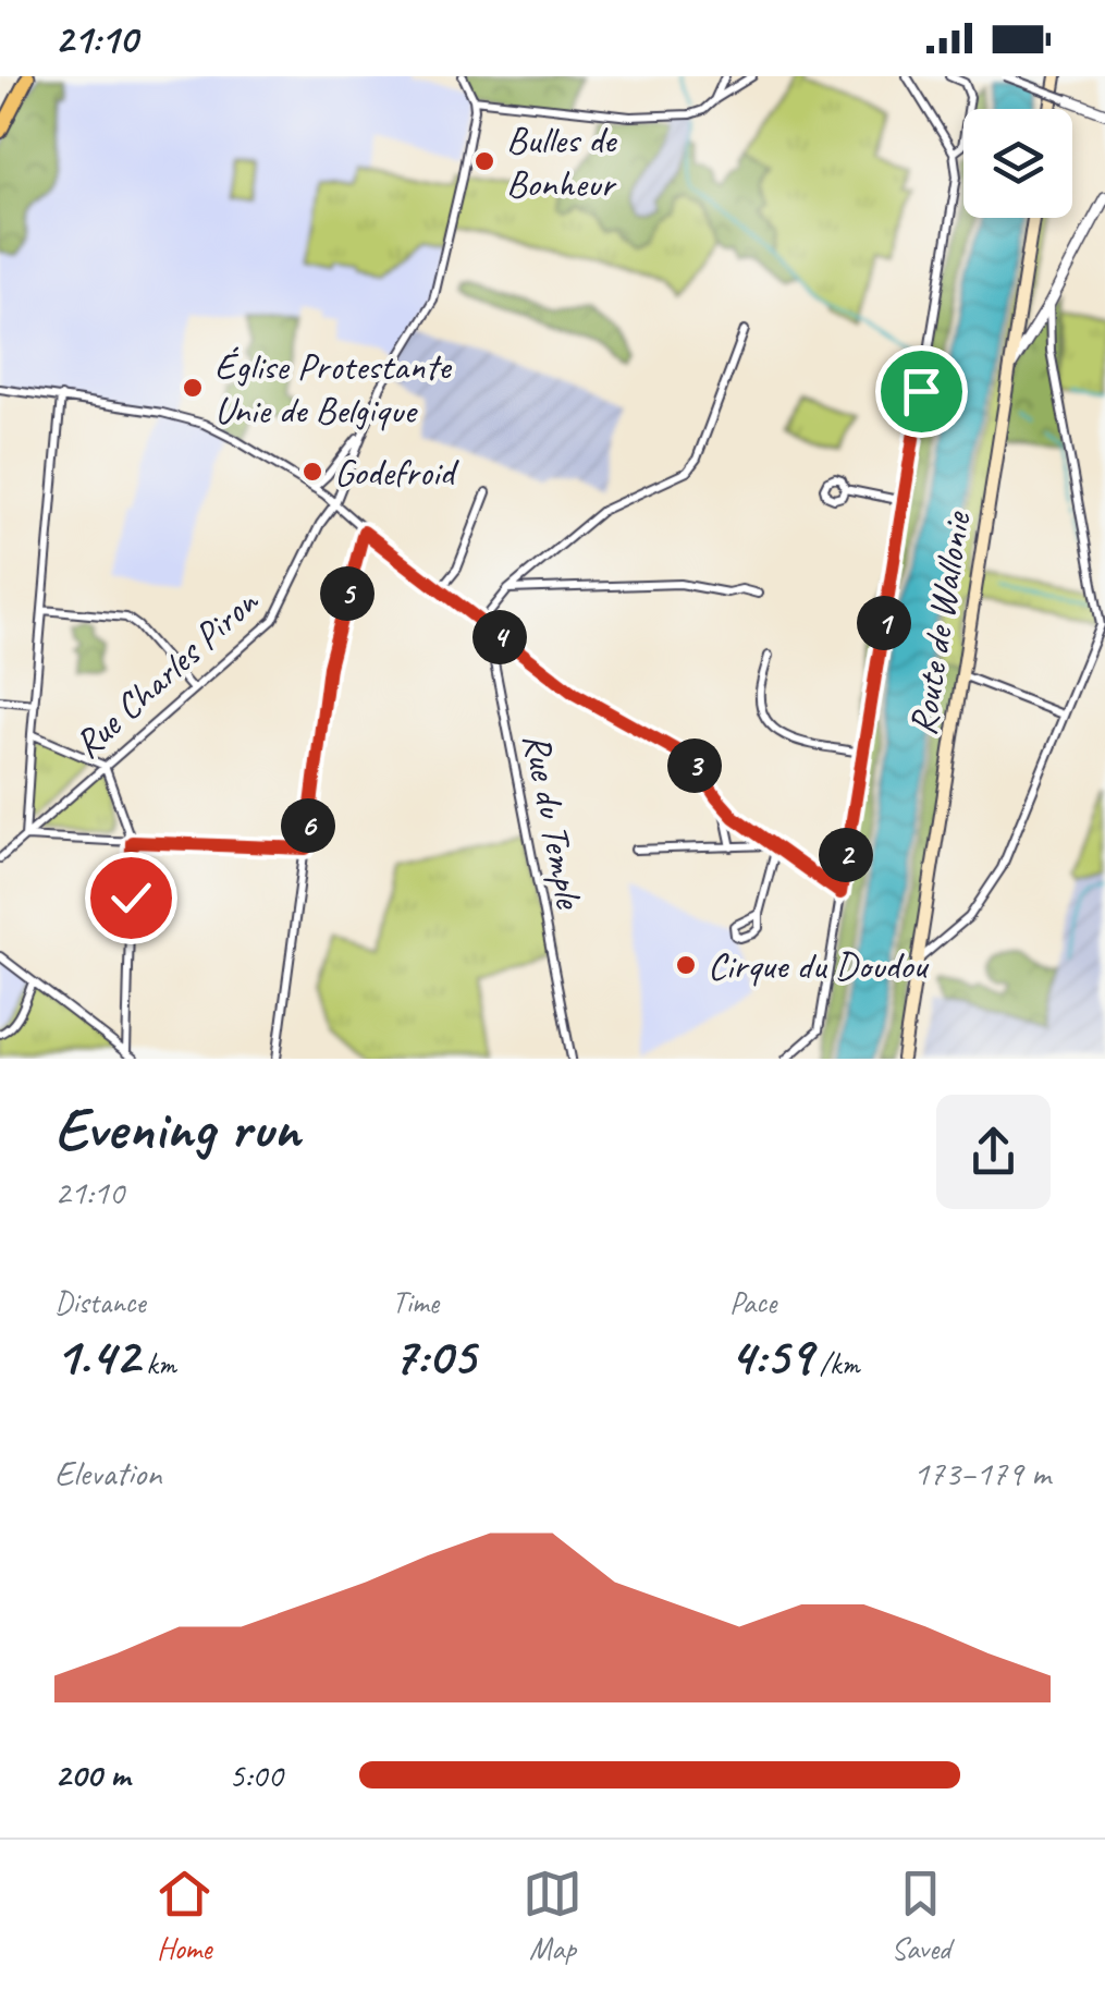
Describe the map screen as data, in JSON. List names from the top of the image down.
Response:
{
  "streets": {
    "main road": ["Route de Wallonie"],
    "street": ["Rue Charles Piron", "Rue du Temple"]
  },
  "places": [
    "Bulles de Bonheur",
    "Église Protestante Unie de Belgique",
    "Godefroid",
    "Cirque du Doudou"
  ],
  "page": {
    "status": "21:10",
    "pins": [
      "5",
      "1",
      "4",
      "3",
      "6",
      "2"
    ],
    "heading": ["Evening run", "21:10"],
    "stats": [
      ["Distance", "1.42 km"],
      ["Time", "7:05"],
      ["Pace", "4:59 /km"]
    ],
    "chart": ["Elevation", "173–179 m"],
    "list": [
      {
        "name": "200 m",
        "note": "5:00"
      }
    ],
    "tabs": ["Home", "Map", "Saved"]
  }
}
